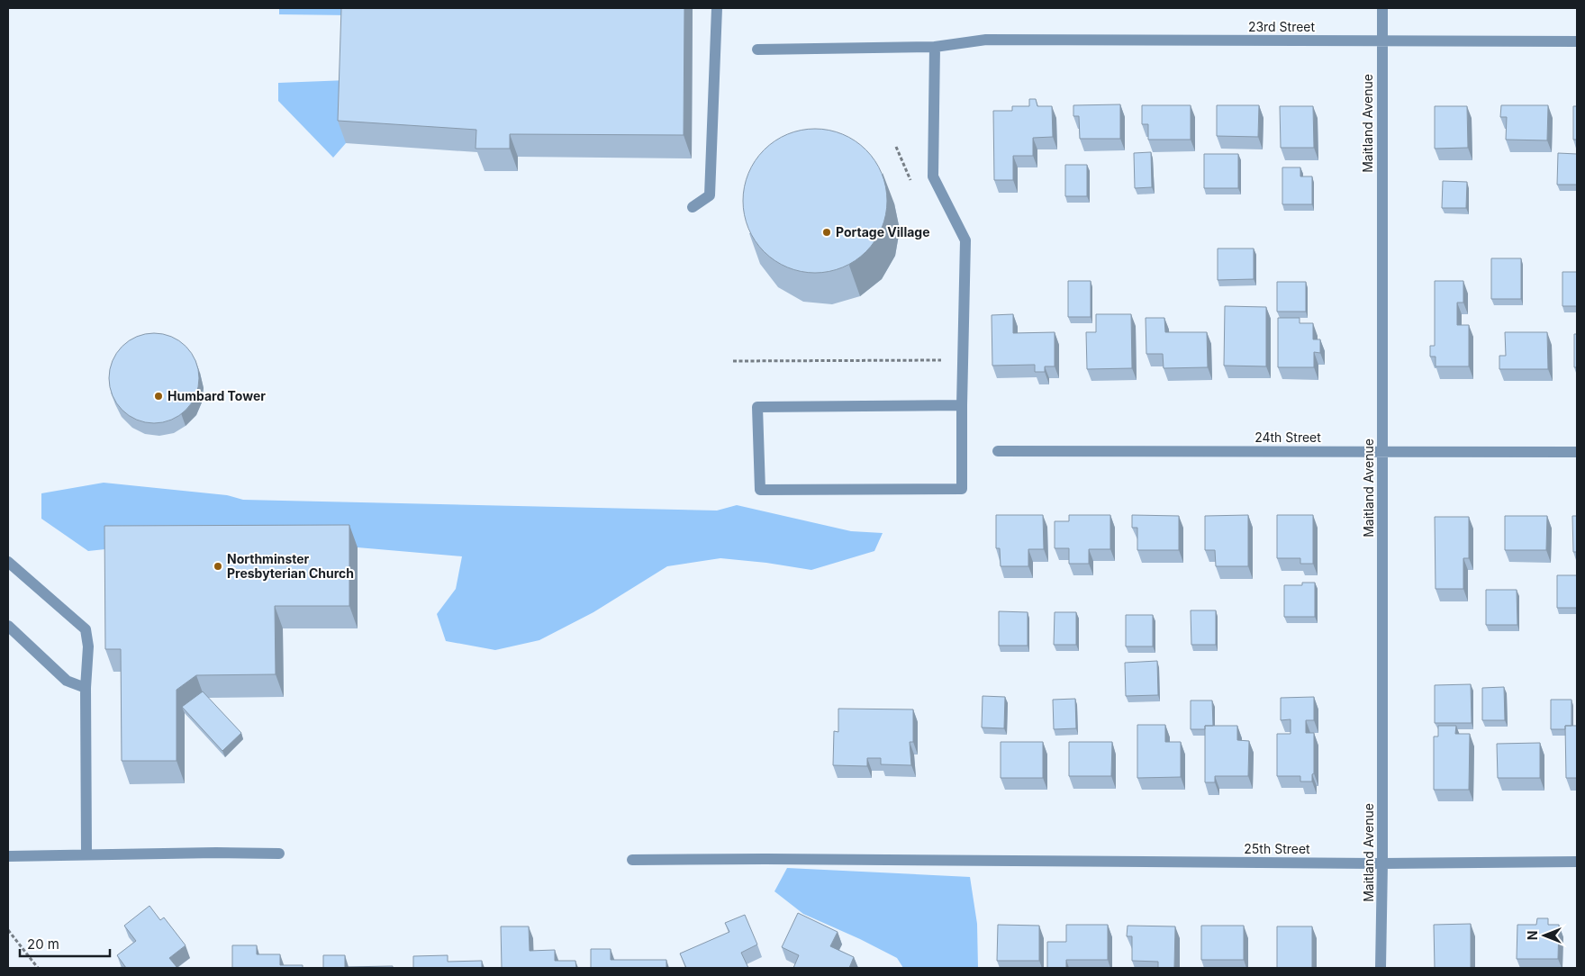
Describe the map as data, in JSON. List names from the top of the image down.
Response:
{
  "streets": {
    "street": [
      "23rd Street",
      "Maitland Avenue",
      "24th Street",
      "25th Street"
    ]
  },
  "crossings": [
    ["23rd Street", "Maitland Avenue"],
    ["Maitland Avenue", "24th Street"],
    ["Maitland Avenue", "25th Street"]
  ],
  "places": ["Portage Village", "Humbard Tower", "Northminster Presbyterian Church"],
  "scale_bar": "20 m",
  "north": "left"
}
